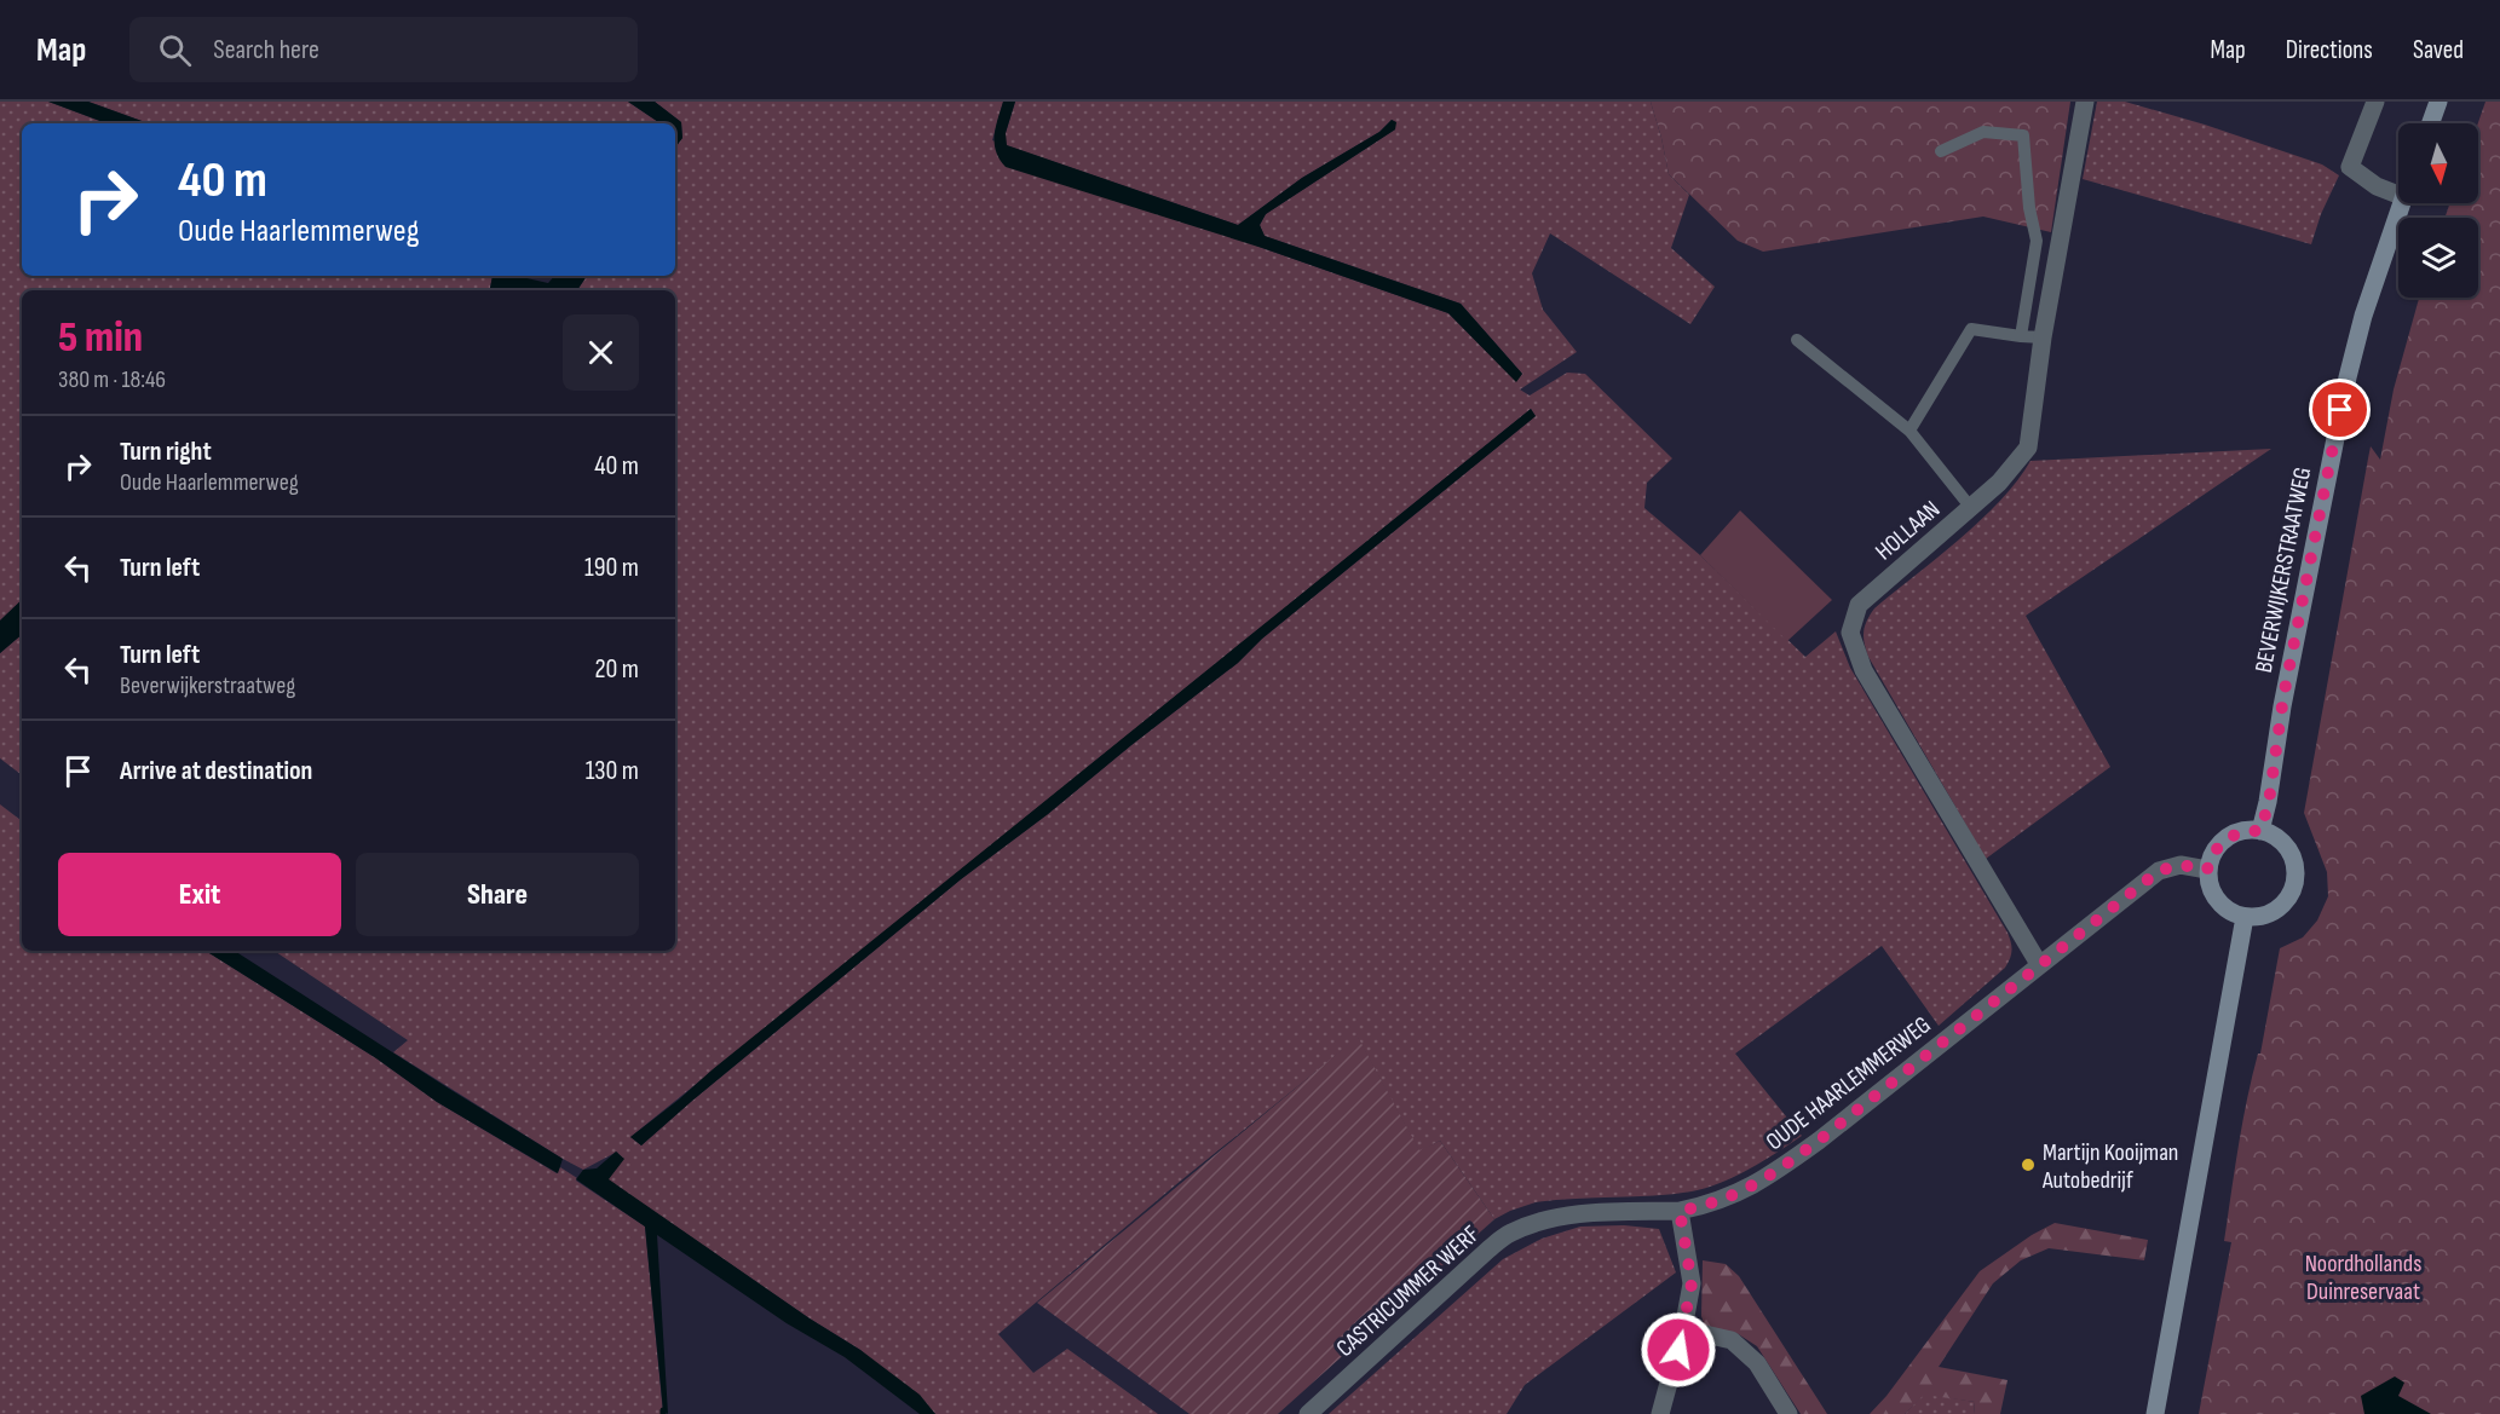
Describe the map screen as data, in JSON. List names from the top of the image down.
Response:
{
  "streets": {
    "main road": ["BEVERWIJKERSTRAATWEG"],
    "street": ["HOLLAAN", "OUDE HAARLEMMERWEG", "CASTRICUMMER WERF"]
  },
  "crossings": [
    ["HOLLAAN", "OUDE HAARLEMMERWEG"],
    ["BEVERWIJKERSTRAATWEG", "OUDE HAARLEMMERWEG"],
    ["OUDE HAARLEMMERWEG", "CASTRICUMMER WERF"]
  ],
  "parks": ["Noordhollands Duinreservaat"],
  "places": ["Martijn Kooijman Autobedrijf"],
  "north": "bottom",
  "page": {
    "header": "Map",
    "search": "Search here",
    "nav": ["Map", "Directions", "Saved"],
    "turn": ["40 m", "Oude Haarlemmerweg"],
    "heading": ["5 min", "380 m · 18:46"],
    "list": [
      {
        "name": "Turn right",
        "note": "Oude Haarlemmerweg",
        "value": "40 m"
      },
      {
        "name": "Turn left",
        "value": "190 m"
      },
      {
        "name": "Turn left",
        "note": "Beverwijkerstraatweg",
        "value": "20 m"
      },
      {
        "name": "Arrive at destination",
        "value": "130 m"
      }
    ],
    "buttons": ["Exit", "Share"]
  }
}
